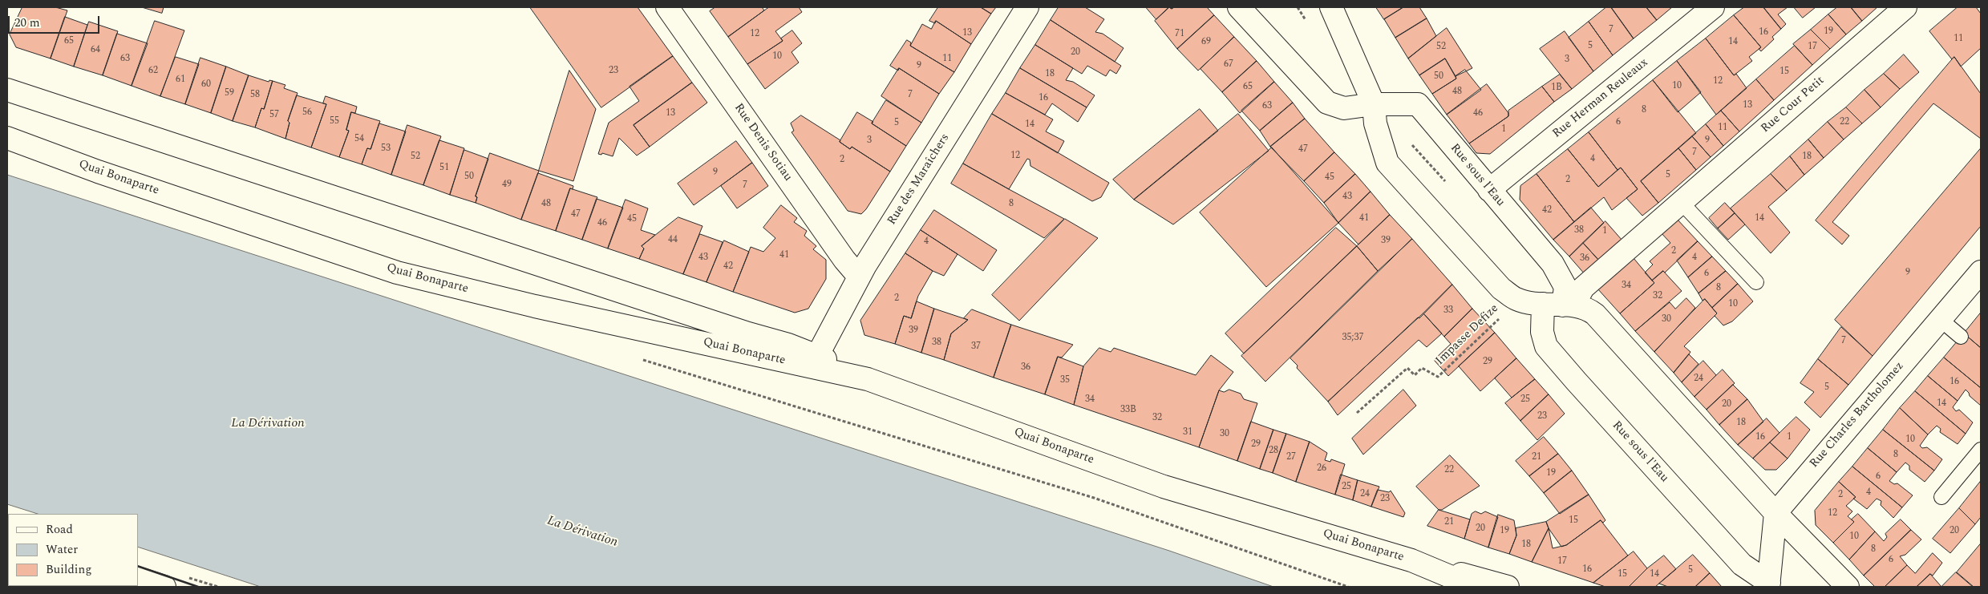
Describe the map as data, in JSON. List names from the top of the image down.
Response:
{
  "streets": {
    "street": [
      "Rue Herman Reuleaux",
      "Rue Cour Petit",
      "Rue Denis Sotiau",
      "Rue sous l'Eau",
      "Quai Bonaparte",
      "Rue des Maraîchers",
      "Rue Charles Bartholomez"
    ],
    "path": ["Impasse Defize"]
  },
  "crossings": [
    ["Rue Herman Reuleaux", "Rue sous l'Eau"],
    ["Rue Cour Petit", "Rue sous l'Eau"],
    ["Rue Denis Sotiau", "Rue des Maraîchers"],
    ["Rue sous l'Eau", "Rue Charles Bartholomez"]
  ],
  "water": ["La Dérivation"],
  "house_numbers": [
    "7",
    "19",
    "16",
    "13",
    "12",
    "71",
    "11",
    "65",
    "69",
    "14",
    "5",
    "52",
    "17",
    "64",
    "20",
    "10",
    "63",
    "11",
    "3",
    "67",
    "9",
    "62",
    "23",
    "15",
    "18",
    "50",
    "61",
    "12",
    "60",
    "10",
    "65",
    "1B",
    "48",
    "59",
    "58",
    "7",
    "16",
    "13",
    "63",
    "8",
    "56",
    "13",
    "46",
    "57",
    "55",
    "6",
    "22",
    "5",
    "14",
    "11",
    "1",
    "54",
    "3",
    "9",
    "53",
    "47",
    "7",
    "12",
    "52",
    "18",
    "4",
    "2",
    "51",
    "9",
    "5",
    "50",
    "45",
    "2",
    "49",
    "7",
    "43",
    "48",
    "8",
    "42",
    "47",
    "41",
    "14",
    "45",
    "46",
    "38",
    "1",
    "44",
    "39",
    "4",
    "2",
    "41",
    "43",
    "4",
    "36",
    "42",
    "9",
    "6",
    "34",
    "8",
    "32",
    "2",
    "10",
    "33",
    "30",
    "39",
    "35;37",
    "7",
    "38",
    "37",
    "29",
    "36",
    "24",
    "35",
    "16",
    "5",
    "34",
    "25",
    "14",
    "20",
    "33B",
    "23",
    "32",
    "18",
    "31",
    "30",
    "16",
    "1",
    "10",
    "29",
    "28",
    "8",
    "27",
    "21",
    "26",
    "22",
    "19",
    "6",
    "25",
    "4",
    "24",
    "2",
    "23",
    "12",
    "15",
    "21",
    "20",
    "19",
    "20",
    "10",
    "18",
    "8",
    "6",
    "17",
    "16",
    "5",
    "15",
    "14"
  ],
  "legend": ["Road", "Water", "Building"],
  "scale_bar": "20 m"
}
